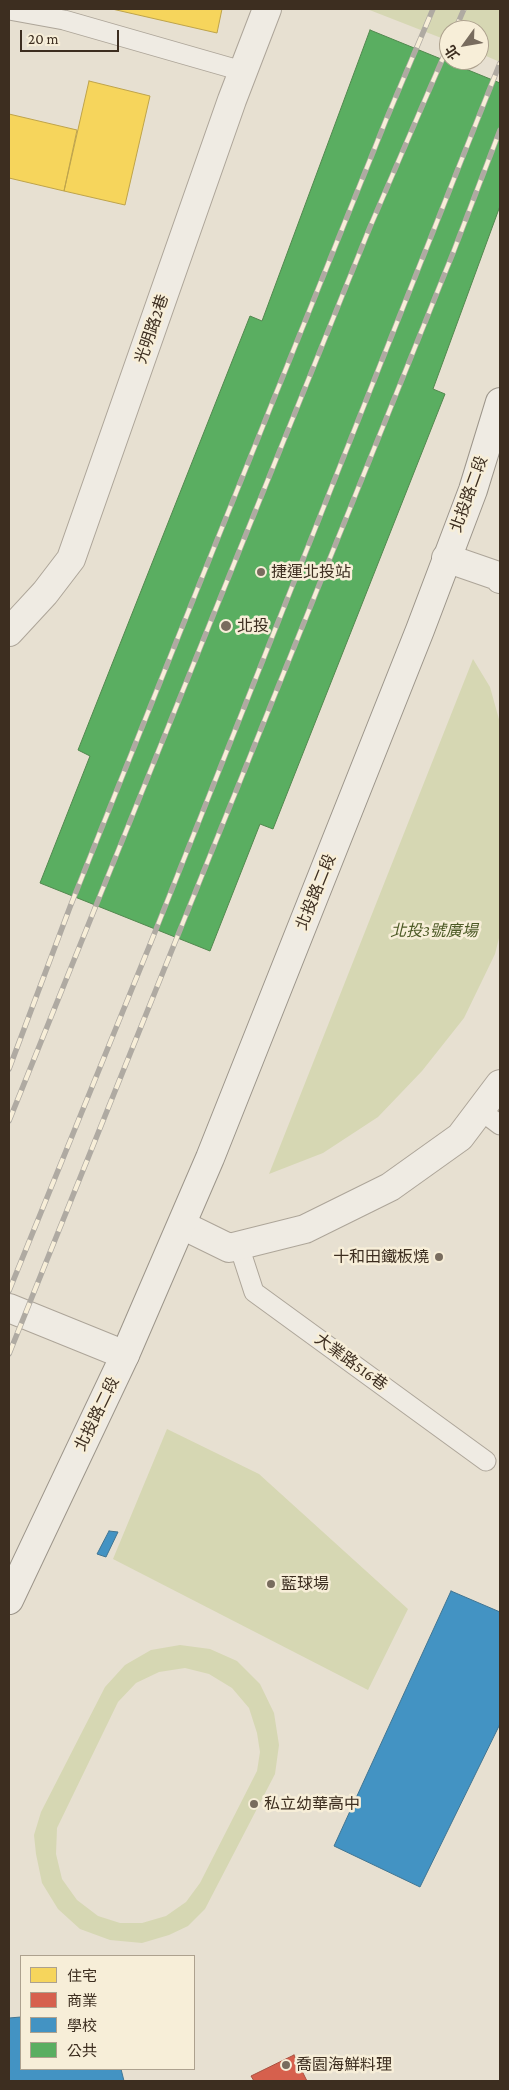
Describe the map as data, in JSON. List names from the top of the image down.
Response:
{
  "streets": {
    "street": ["光明路2巷", "北投路二段"],
    "lane": ["大業路516巷"]
  },
  "parks": ["北投3號廣場"],
  "places": [
    "捷運北投站",
    "北投",
    "十和田鐵板燒",
    "藍球場",
    "私立幼華高中",
    "喬園海鮮料理"
  ],
  "legend": [
    "住宅",
    "商業",
    "學校",
    "公共"
  ],
  "scale_bar": "20 m",
  "north": "bottom left"
}
